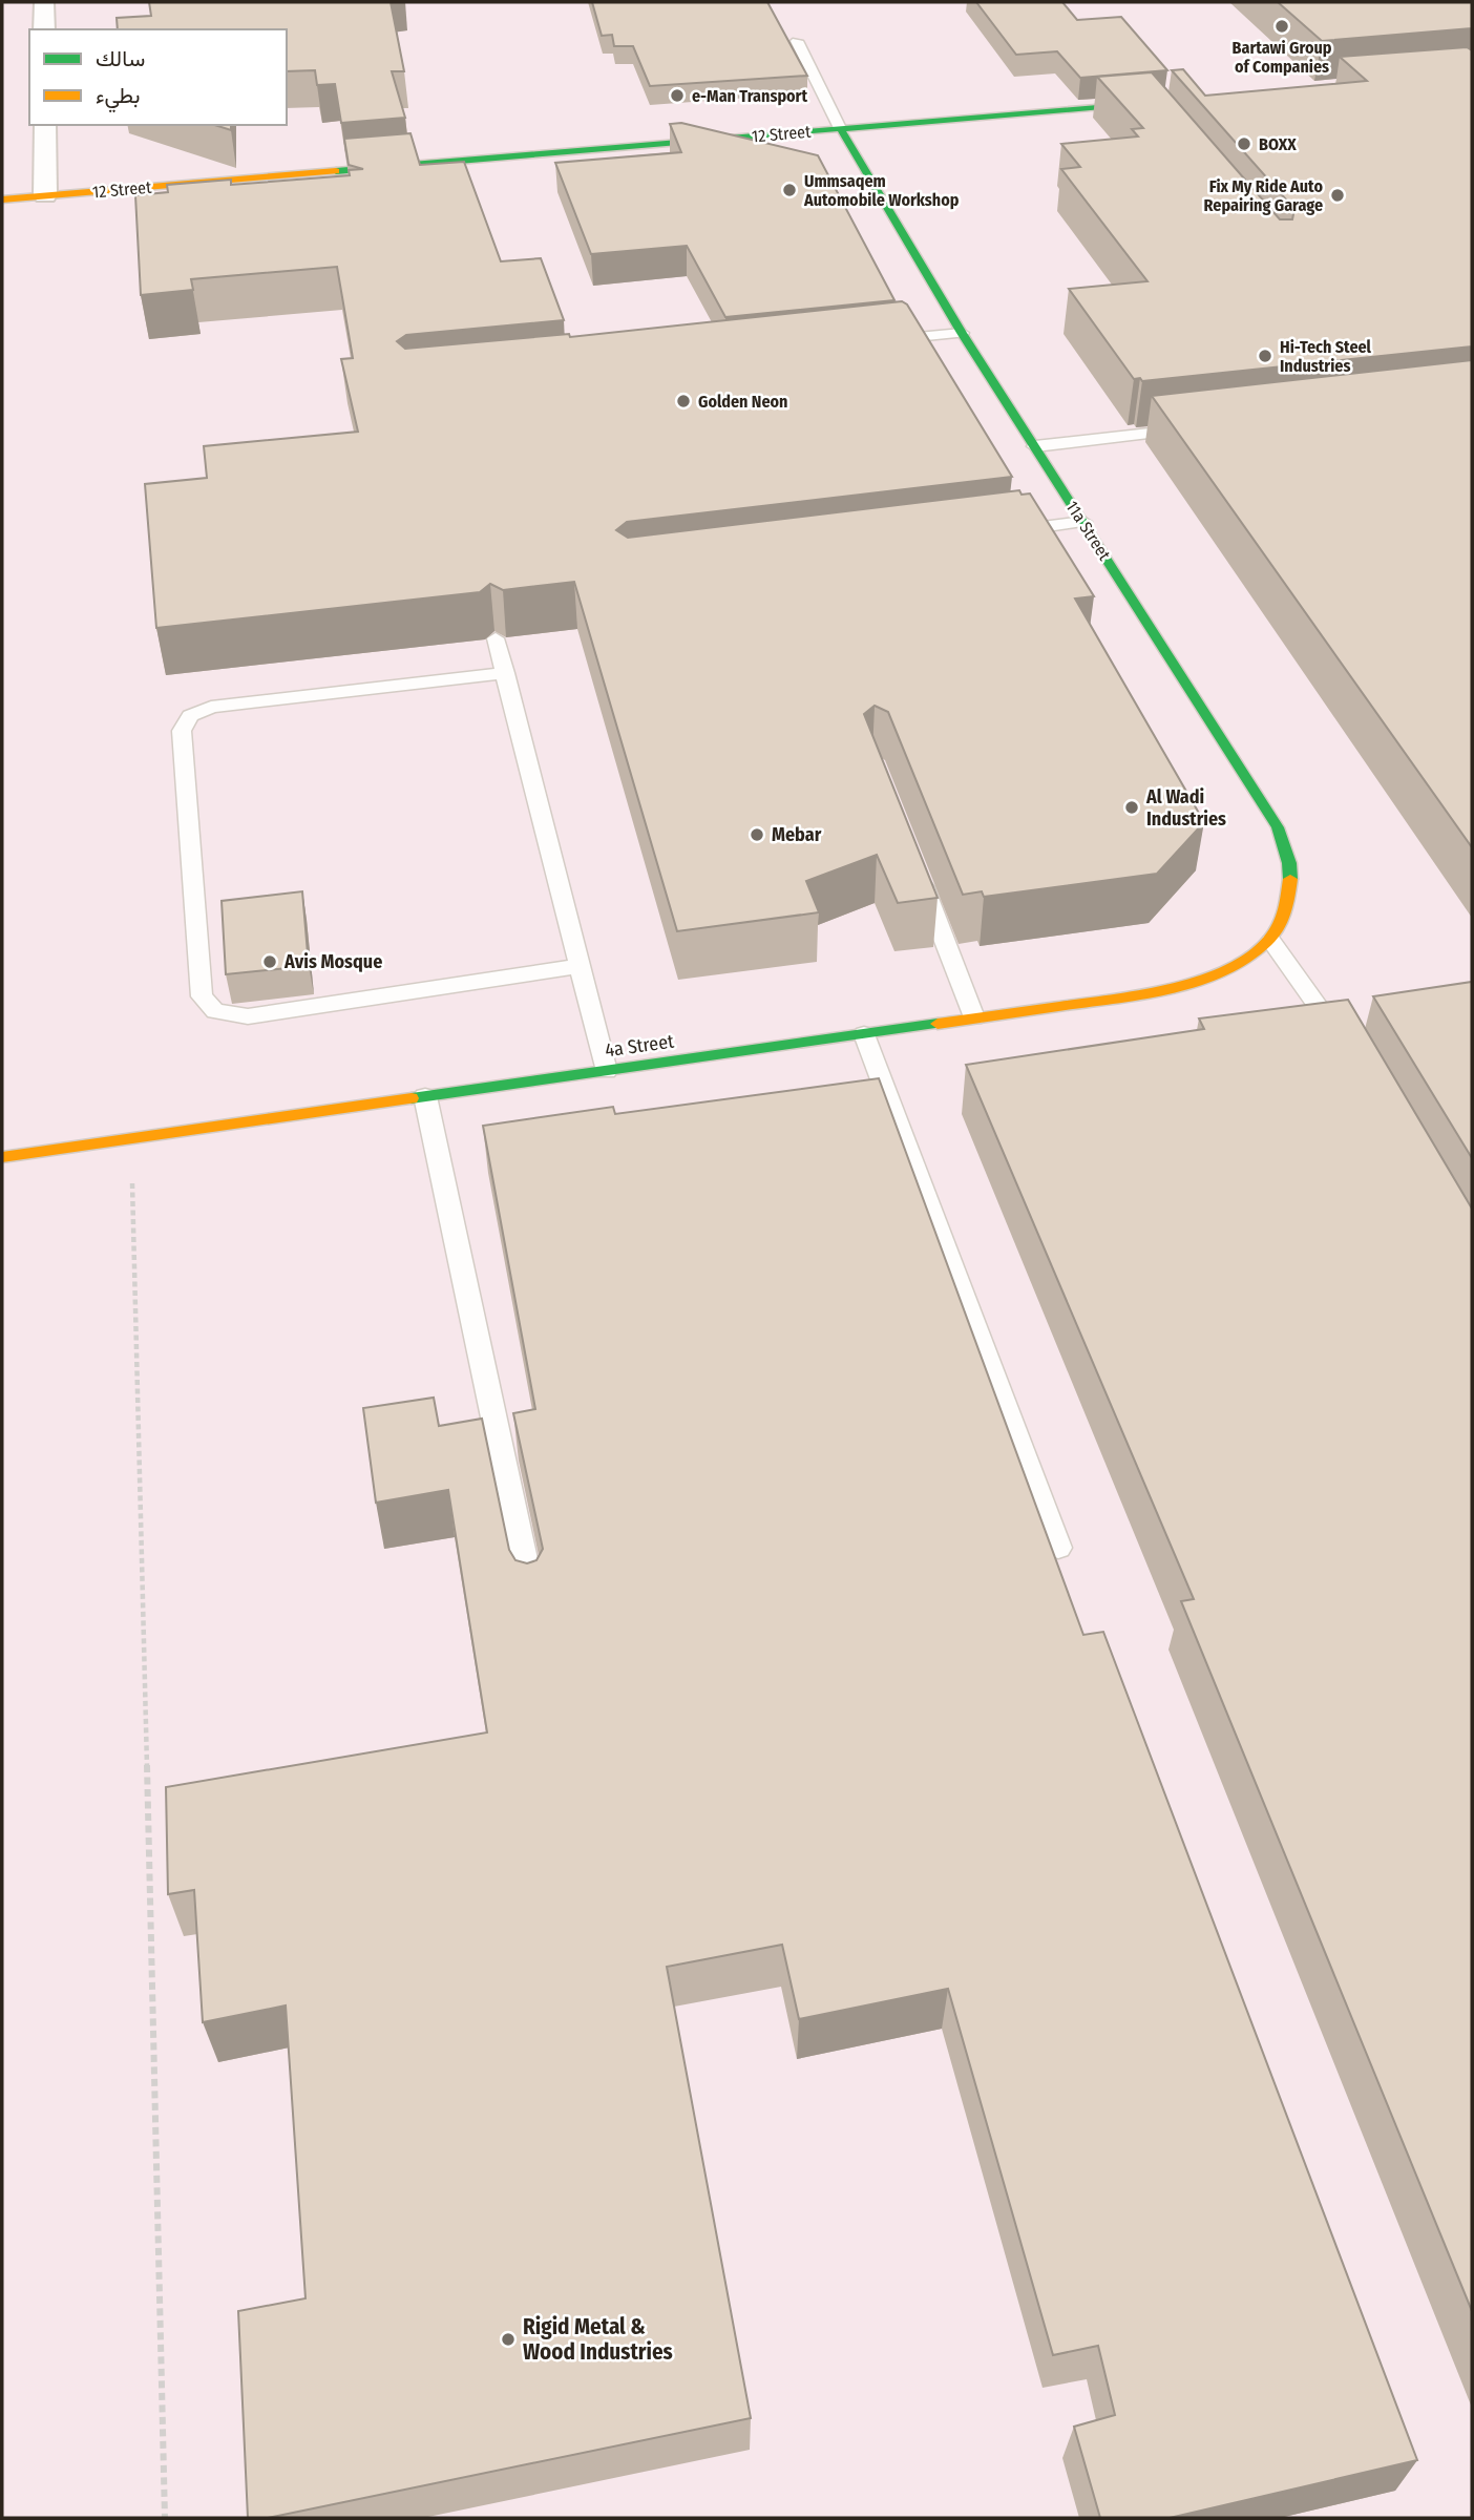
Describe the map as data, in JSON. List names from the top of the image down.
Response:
{
  "streets": {
    "street": ["12 Street", "11a Street", "4a Street"]
  },
  "crossings": [
    ["12 Street", "11a Street"],
    ["11a Street", "4a Street"]
  ],
  "places": [
    "Bartawi Group of Companies",
    "e-Man Transport",
    "BOXX",
    "Ummsaqem Automobile Workshop",
    "Fix My Ride Auto Repairing Garage",
    "Hi-Tech Steel Industries",
    "Golden Neon",
    "Al Wadi Industries",
    "Mebar",
    "Avis Mosque",
    "Rigid Metal & Wood Industries"
  ],
  "legend": ["سالك", "بطيء"]
}
